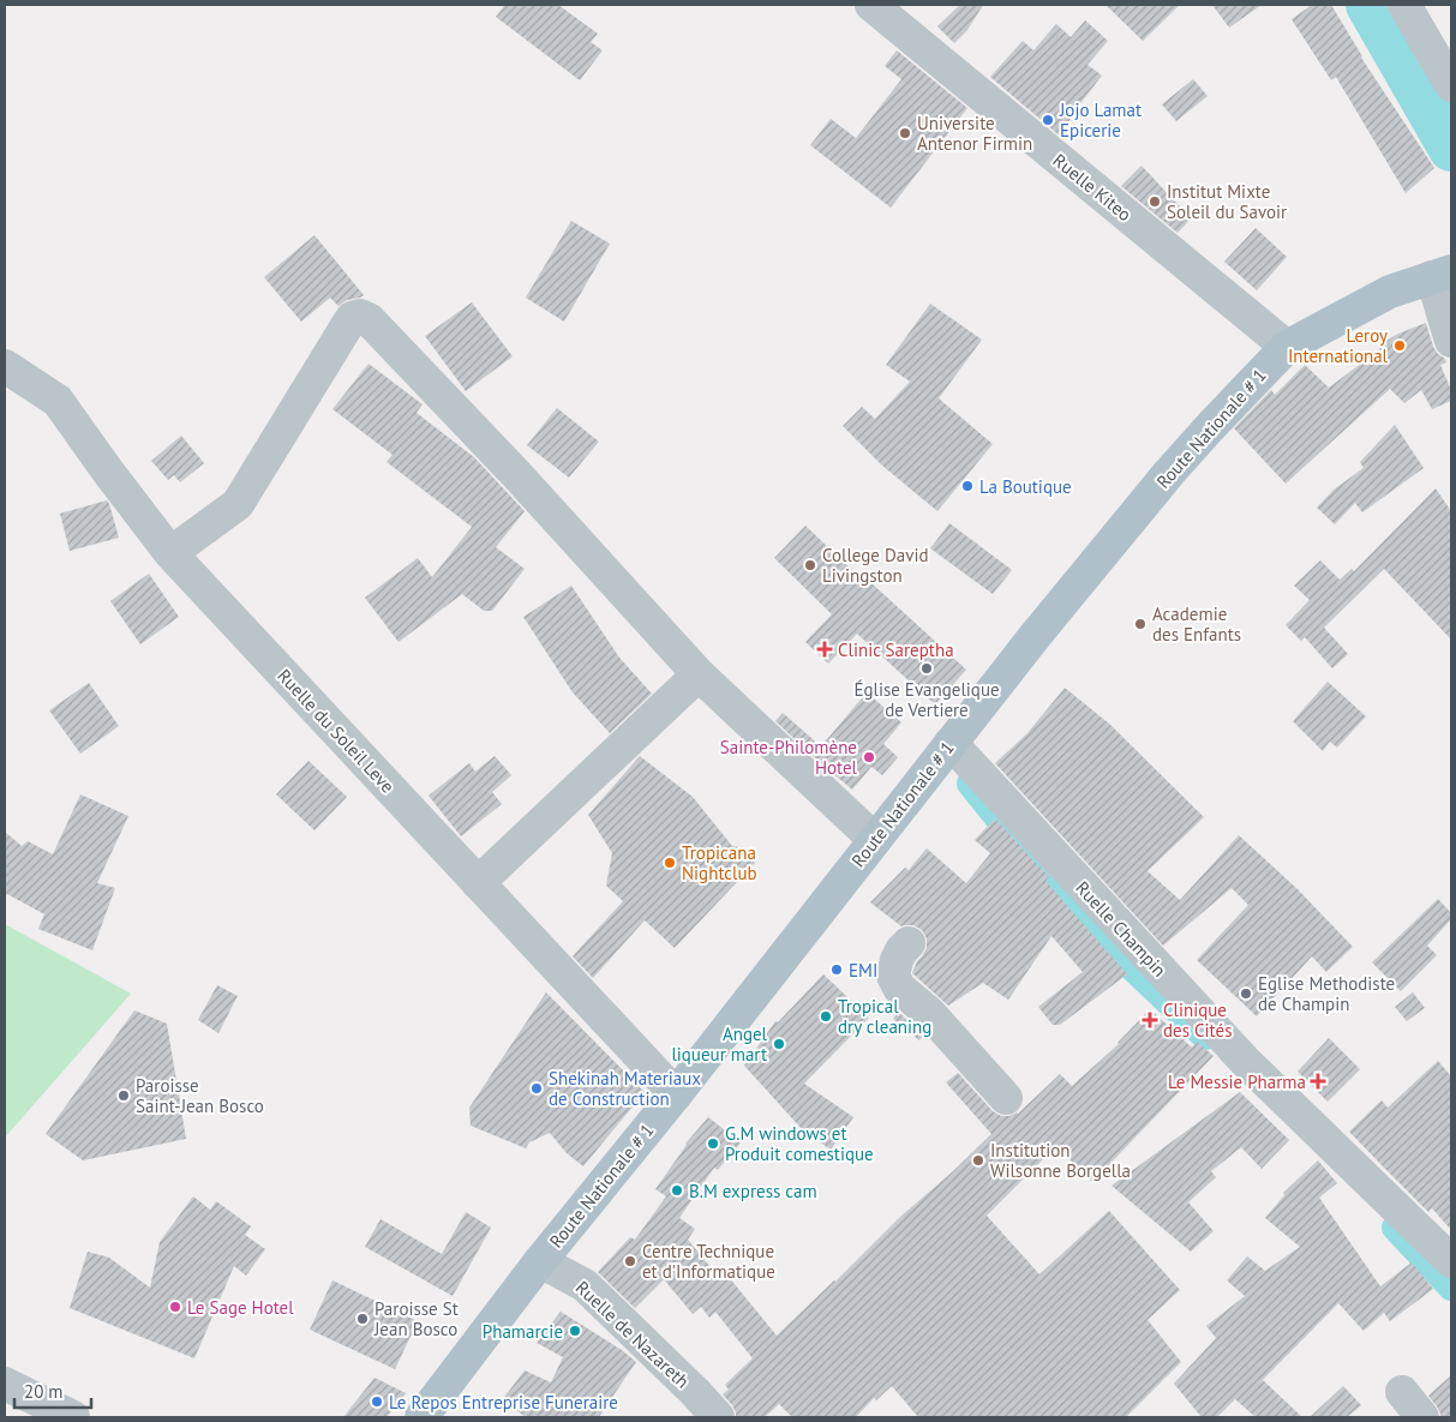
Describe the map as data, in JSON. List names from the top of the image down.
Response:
{
  "streets": {
    "main road": ["Route Nationale # 1"],
    "street": [
      "Ruelle Kiteo",
      "Ruelle du Soleil Leve",
      "Ruelle Champin",
      "Ruelle de Nazareth"
    ]
  },
  "crossings": [
    ["Ruelle Kiteo", "Route Nationale # 1"],
    ["Route Nationale # 1", "Ruelle du Soleil Leve"],
    ["Route Nationale # 1", "Ruelle Champin"],
    ["Route Nationale # 1", "Ruelle de Nazareth"]
  ],
  "places": {
    "other": [
      "Jojo Lamat Epicerie",
      "Universite Antenor Firmin",
      "Institut Mixte Soleil du Savoir",
      "Leroy International",
      "La Boutique",
      "College David Livingston",
      "Academie des Enfants",
      "Église Evangelique de Vertiere",
      "Sainte-Philomène Hotel",
      "Tropicana Nightclub",
      "EMI",
      "Eglise Methodiste de Champin",
      "Tropical dry cleaning",
      "Angel liqueur mart",
      "Shekinah Materiaux de Construction",
      "Paroisse Saint-Jean Bosco",
      "G.M windows et Produit comestique",
      "Institution Wilsonne Borgella",
      "B.M express cam",
      "Centre Technique et d'Informatique",
      "Le Sage Hotel",
      "Paroisse St Jean Bosco",
      "Phamarcie",
      "Le Repos Entreprise Funeraire"
    ],
    "health": ["Clinic Sareptha", "Clinique des Cités", "Le Messie Pharma"]
  },
  "scale_bar": "20 m"
}
